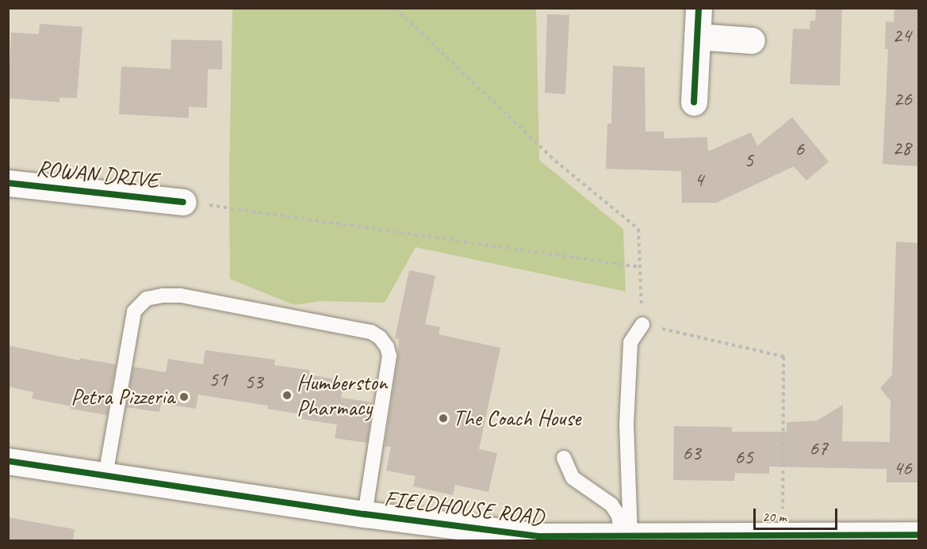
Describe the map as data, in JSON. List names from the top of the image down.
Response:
{
  "streets": {
    "street": ["ROWAN DRIVE", "FIELDHOUSE ROAD"]
  },
  "places": ["Humberston Pharmacy", "Petra Pizzeria", "The Coach House"],
  "house_numbers": [
    "24",
    "26",
    "28",
    "6",
    "5",
    "4",
    "51",
    "53",
    "67",
    "63",
    "65",
    "46"
  ],
  "scale_bar": "20 m"
}
